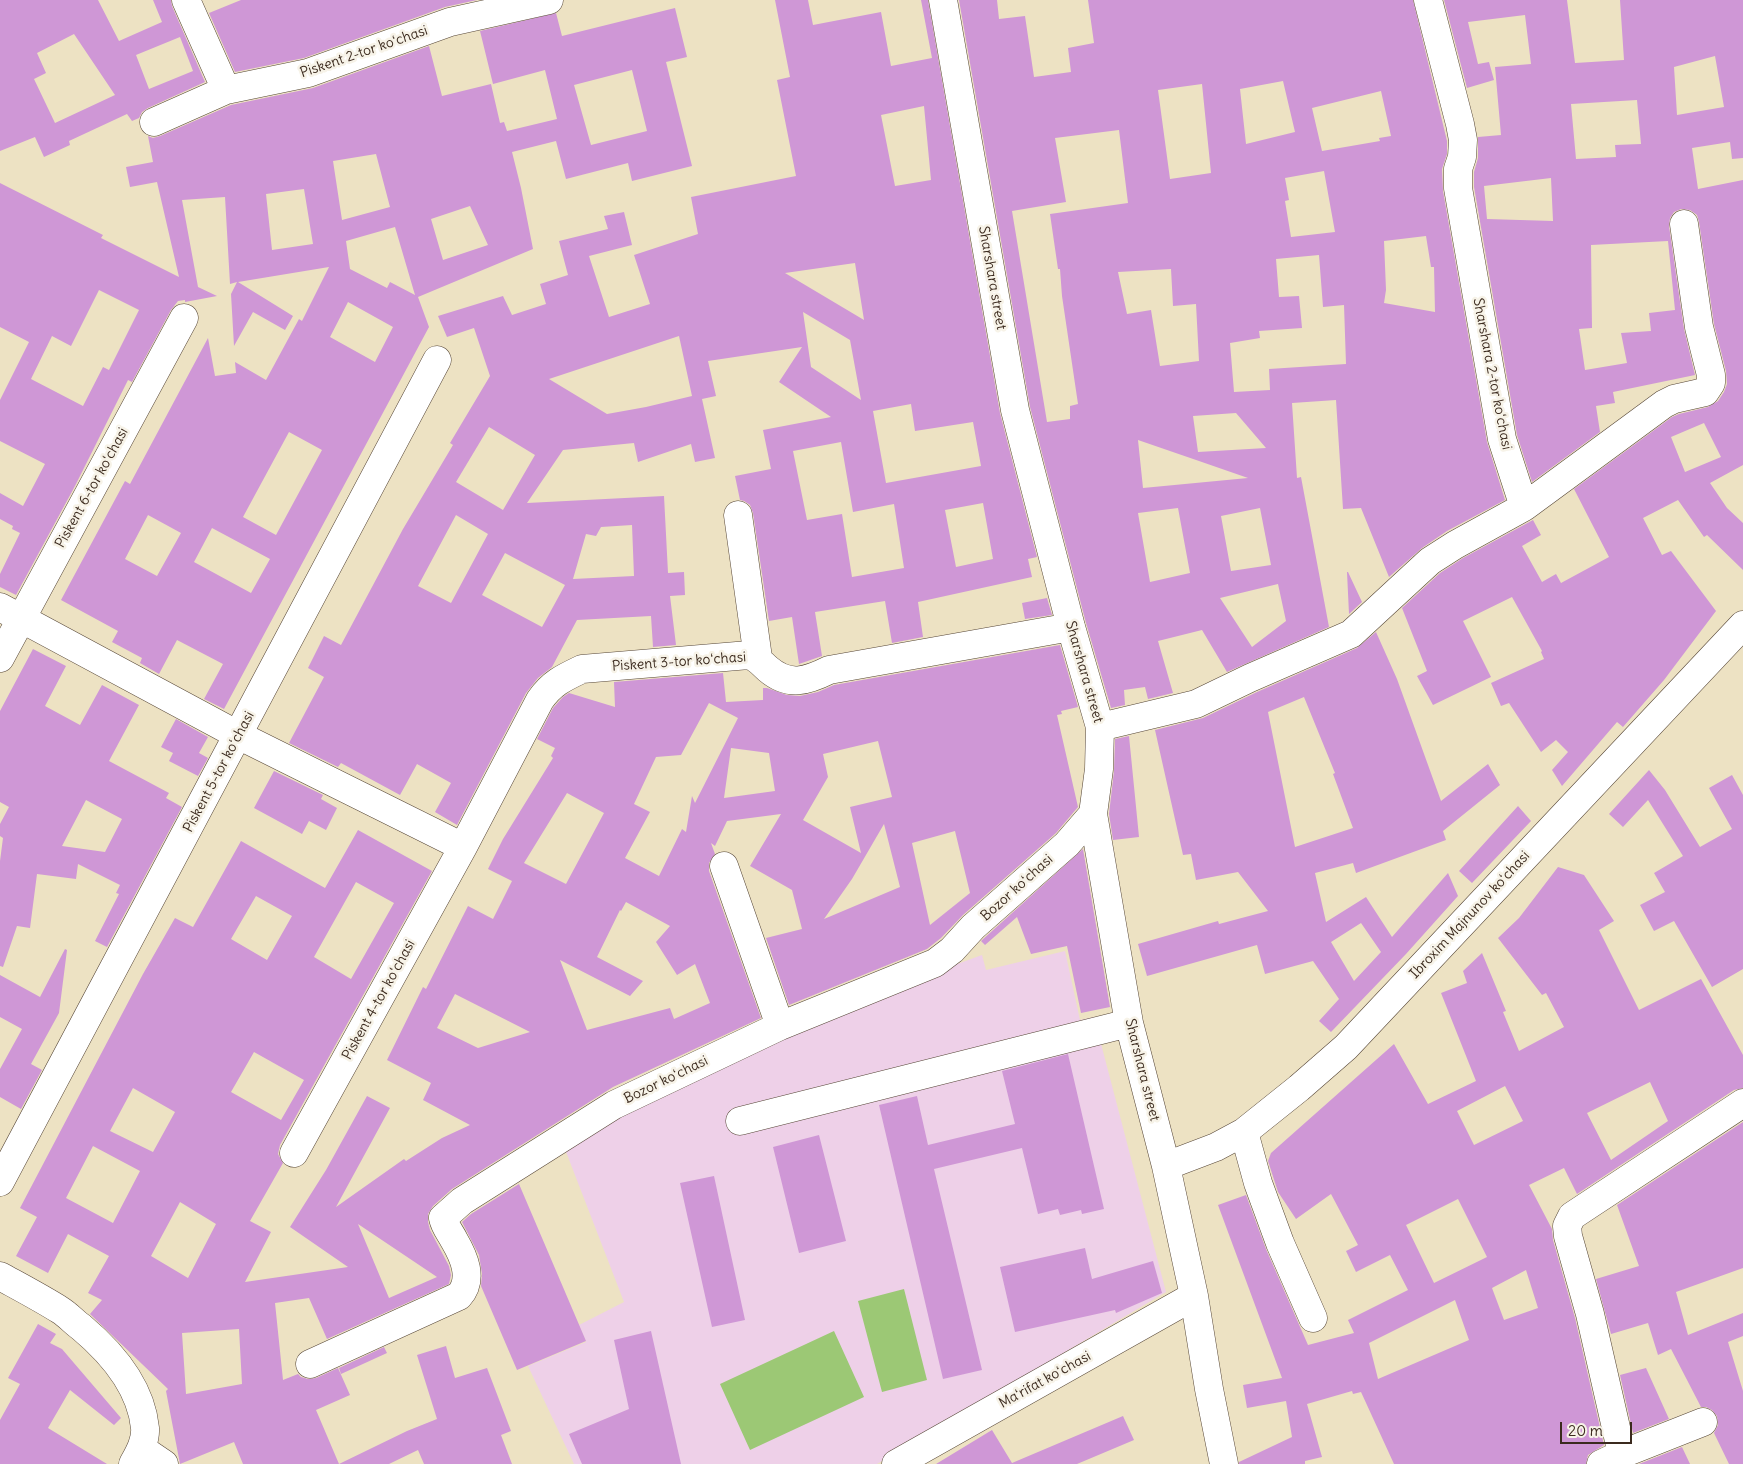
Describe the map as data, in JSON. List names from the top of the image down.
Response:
{
  "streets": {
    "street": [
      "Piskent 2-tor koʻchasi",
      "Sharshara street",
      "Sharshara 2-tor koʻchasi",
      "Piskent 6-tor koʻchasi",
      "Piskent 3-tor koʻchasi",
      "Piskent 5-tor koʻchasi",
      "Bozor koʻchasi",
      "Ibroxim Majnunov koʻchasi",
      "Piskent 4-tor koʻchasi",
      "Maʻrifat koʻchasi"
    ]
  },
  "crossings": [
    ["Sharshara street", "Piskent 3-tor koʻchasi"],
    ["Sharshara street", "Bozor koʻchasi"],
    ["Sharshara street", "Ibroxim Majnunov koʻchasi"],
    ["Sharshara street", "Maʻrifat koʻchasi"],
    ["Piskent 3-tor koʻchasi", "Piskent 4-tor koʻchasi"]
  ],
  "scale_bar": "20 m"
}
